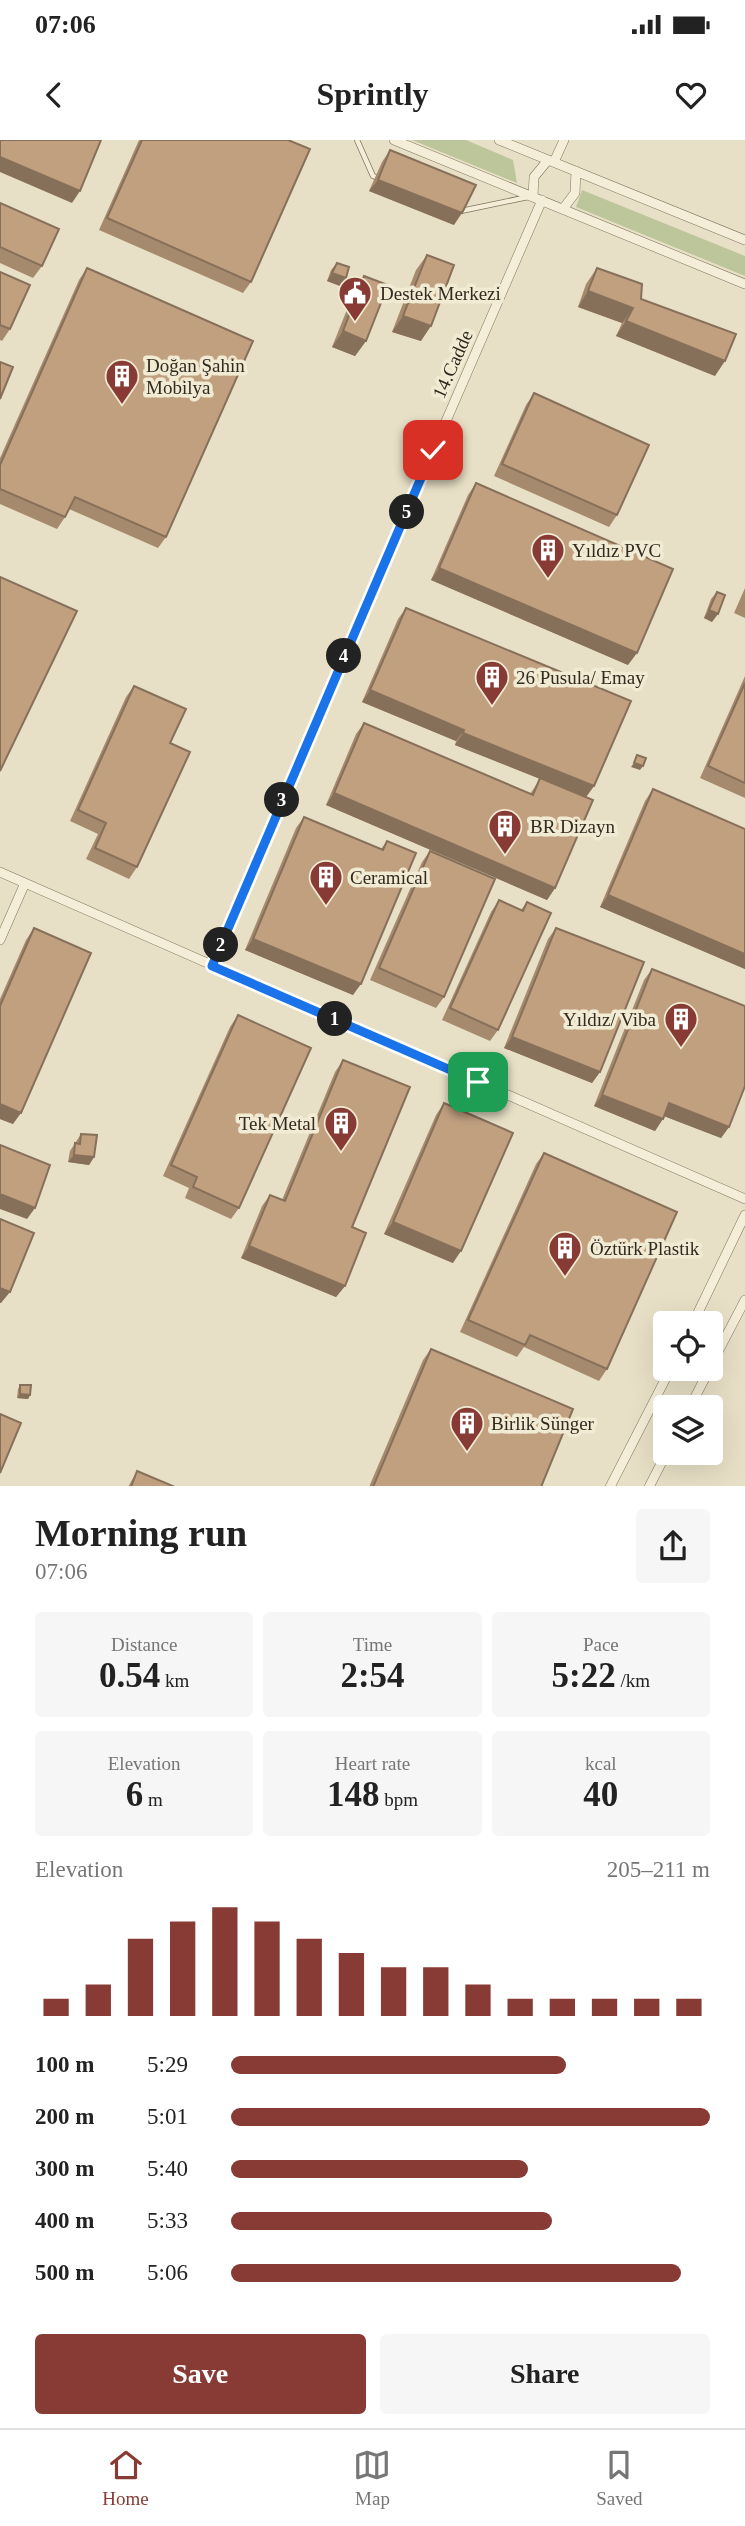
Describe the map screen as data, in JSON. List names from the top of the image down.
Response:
{
  "streets": {
    "street": ["14.Cadde"]
  },
  "places": {
    "public building": ["Destek Merkezi"],
    "building": [
      "Doğan Şahin Mobilya",
      "Yıldız PVC",
      "26 Pusula/ Emay",
      "BR Dizayn",
      "Ceramical",
      "Yıldız/ Viba",
      "Tek Metal",
      "Öztürk Plastik",
      "Birlik Sünger"
    ]
  },
  "page": {
    "status": "07:06",
    "header": "Sprintly",
    "pins": [
      "5",
      "4",
      "3",
      "2",
      "1"
    ],
    "heading": ["Morning run", "07:06"],
    "stats": [
      ["Distance", "0.54 km"],
      ["Time", "2:54"],
      ["Pace", "5:22 /km"],
      ["Elevation", "6 m"],
      ["Heart rate", "148 bpm"],
      ["kcal", "40"]
    ],
    "chart": ["Elevation", "205–211 m"],
    "list": [
      {
        "name": "100 m",
        "note": "5:29"
      },
      {
        "name": "200 m",
        "note": "5:01"
      },
      {
        "name": "300 m",
        "note": "5:40"
      },
      {
        "name": "400 m",
        "note": "5:33"
      },
      {
        "name": "500 m",
        "note": "5:06"
      }
    ],
    "buttons": ["Save", "Share"],
    "tabs": ["Home", "Map", "Saved"]
  }
}
